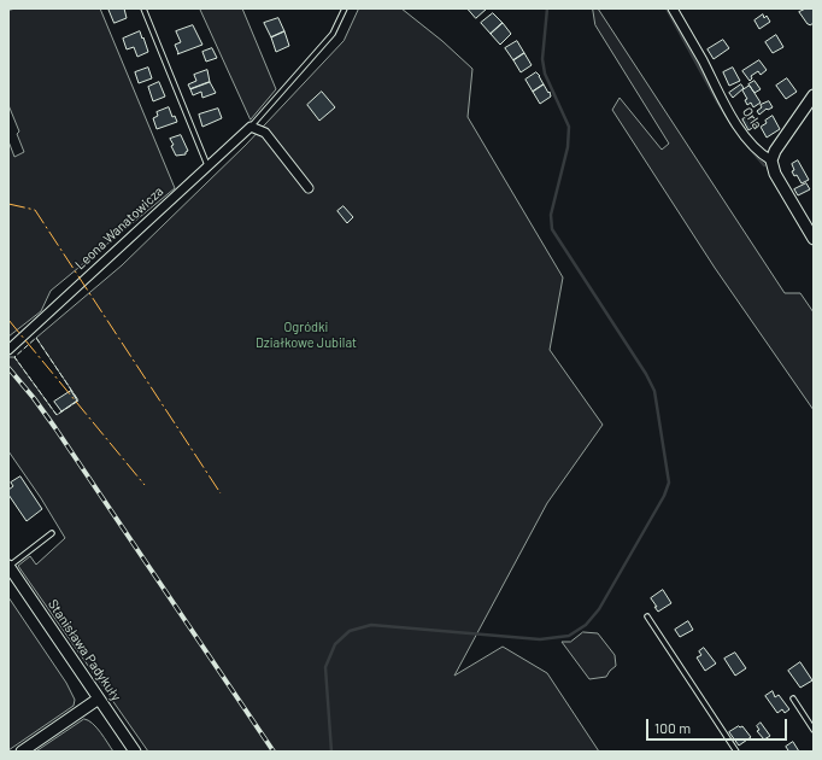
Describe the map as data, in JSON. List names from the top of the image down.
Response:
{
  "streets": {
    "street": ["Orla", "Leona Wanatowicza", "Stanisława Padykuły"]
  },
  "parks": ["Ogródki Działkowe Jubilat"],
  "scale_bar": "100 m"
}
